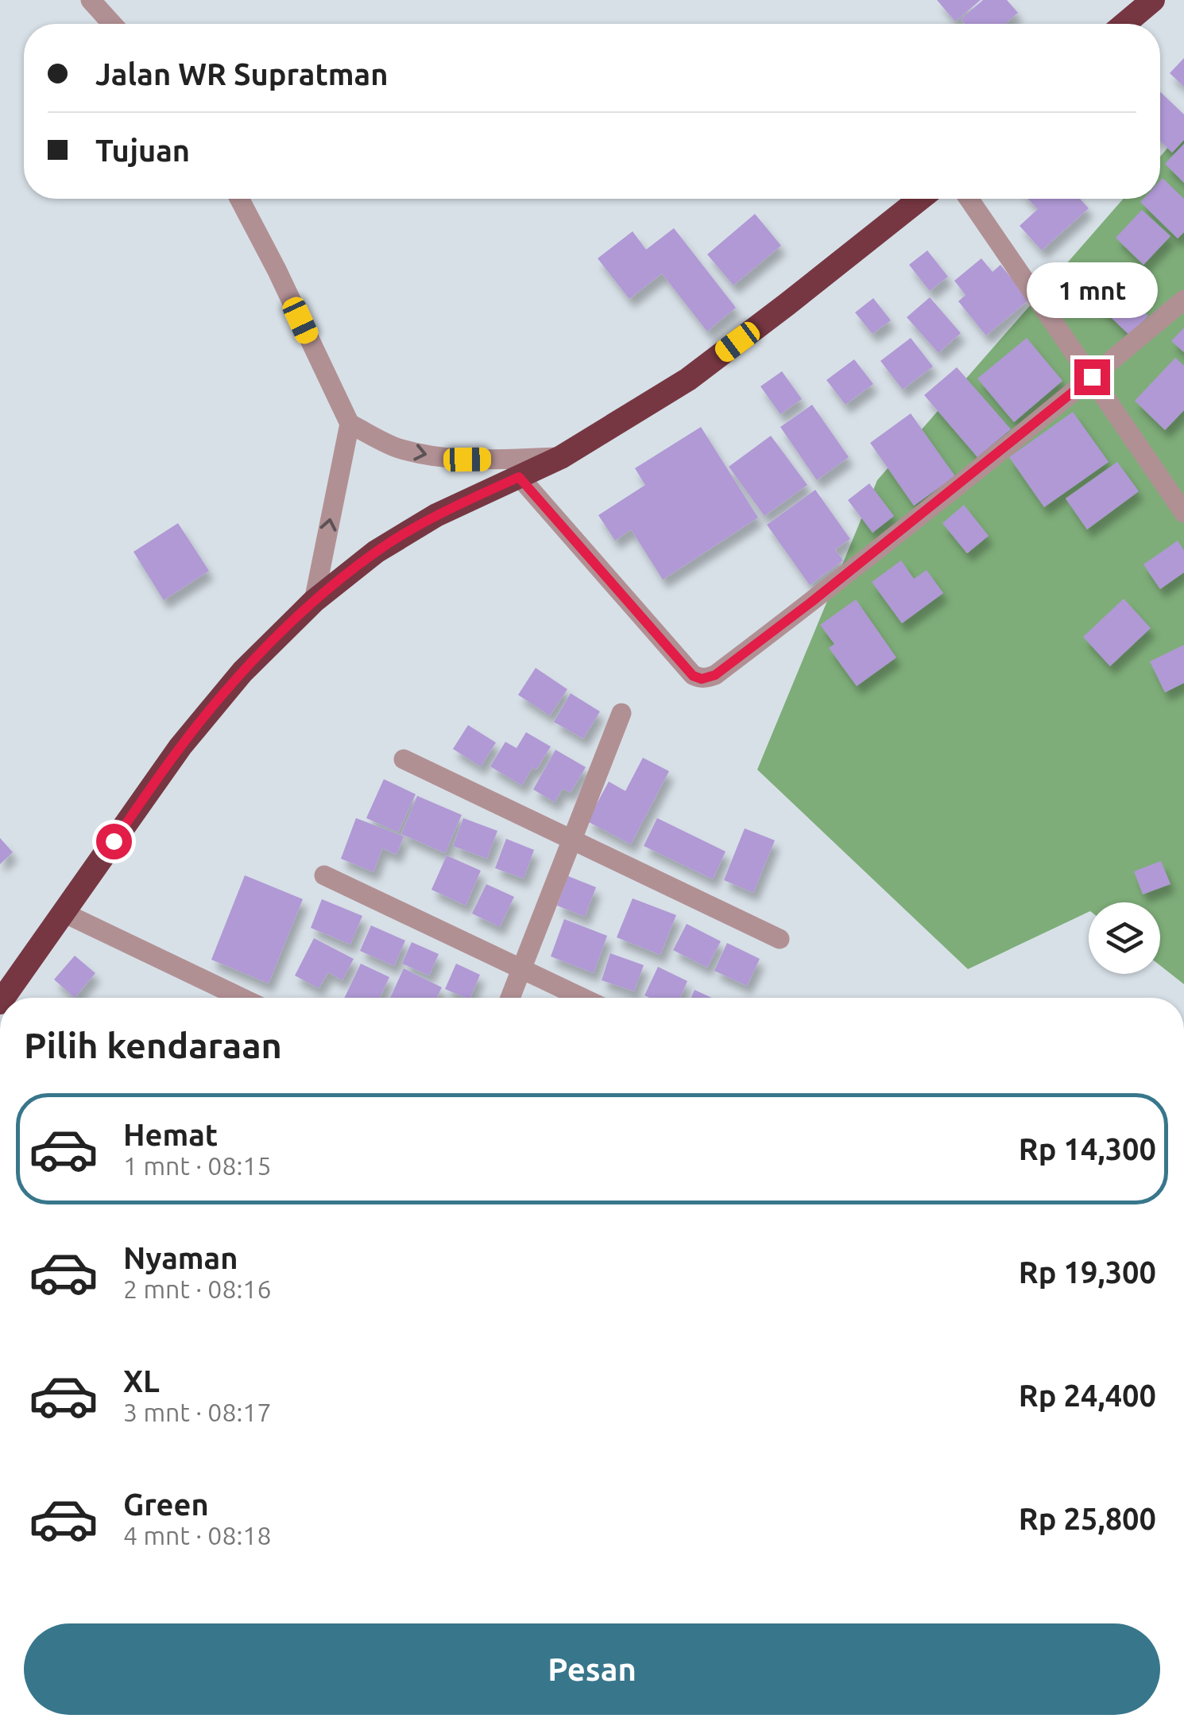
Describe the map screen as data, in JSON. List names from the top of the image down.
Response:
{
  "page": {
    "banner": ["Jalan WR Supratman", "Tujuan"],
    "bubble": "1 mnt",
    "heading": "Pilih kendaraan",
    "list": [
      {
        "name": "Hemat",
        "note": "1 mnt · 08:15",
        "value": "Rp 14,300"
      },
      {
        "name": "Nyaman",
        "note": "2 mnt · 08:16",
        "value": "Rp 19,300"
      },
      {
        "name": "XL",
        "note": "3 mnt · 08:17",
        "value": "Rp 24,400"
      },
      {
        "name": "Green",
        "note": "4 mnt · 08:18",
        "value": "Rp 25,800"
      }
    ],
    "buttons": "Pesan"
  }
}
